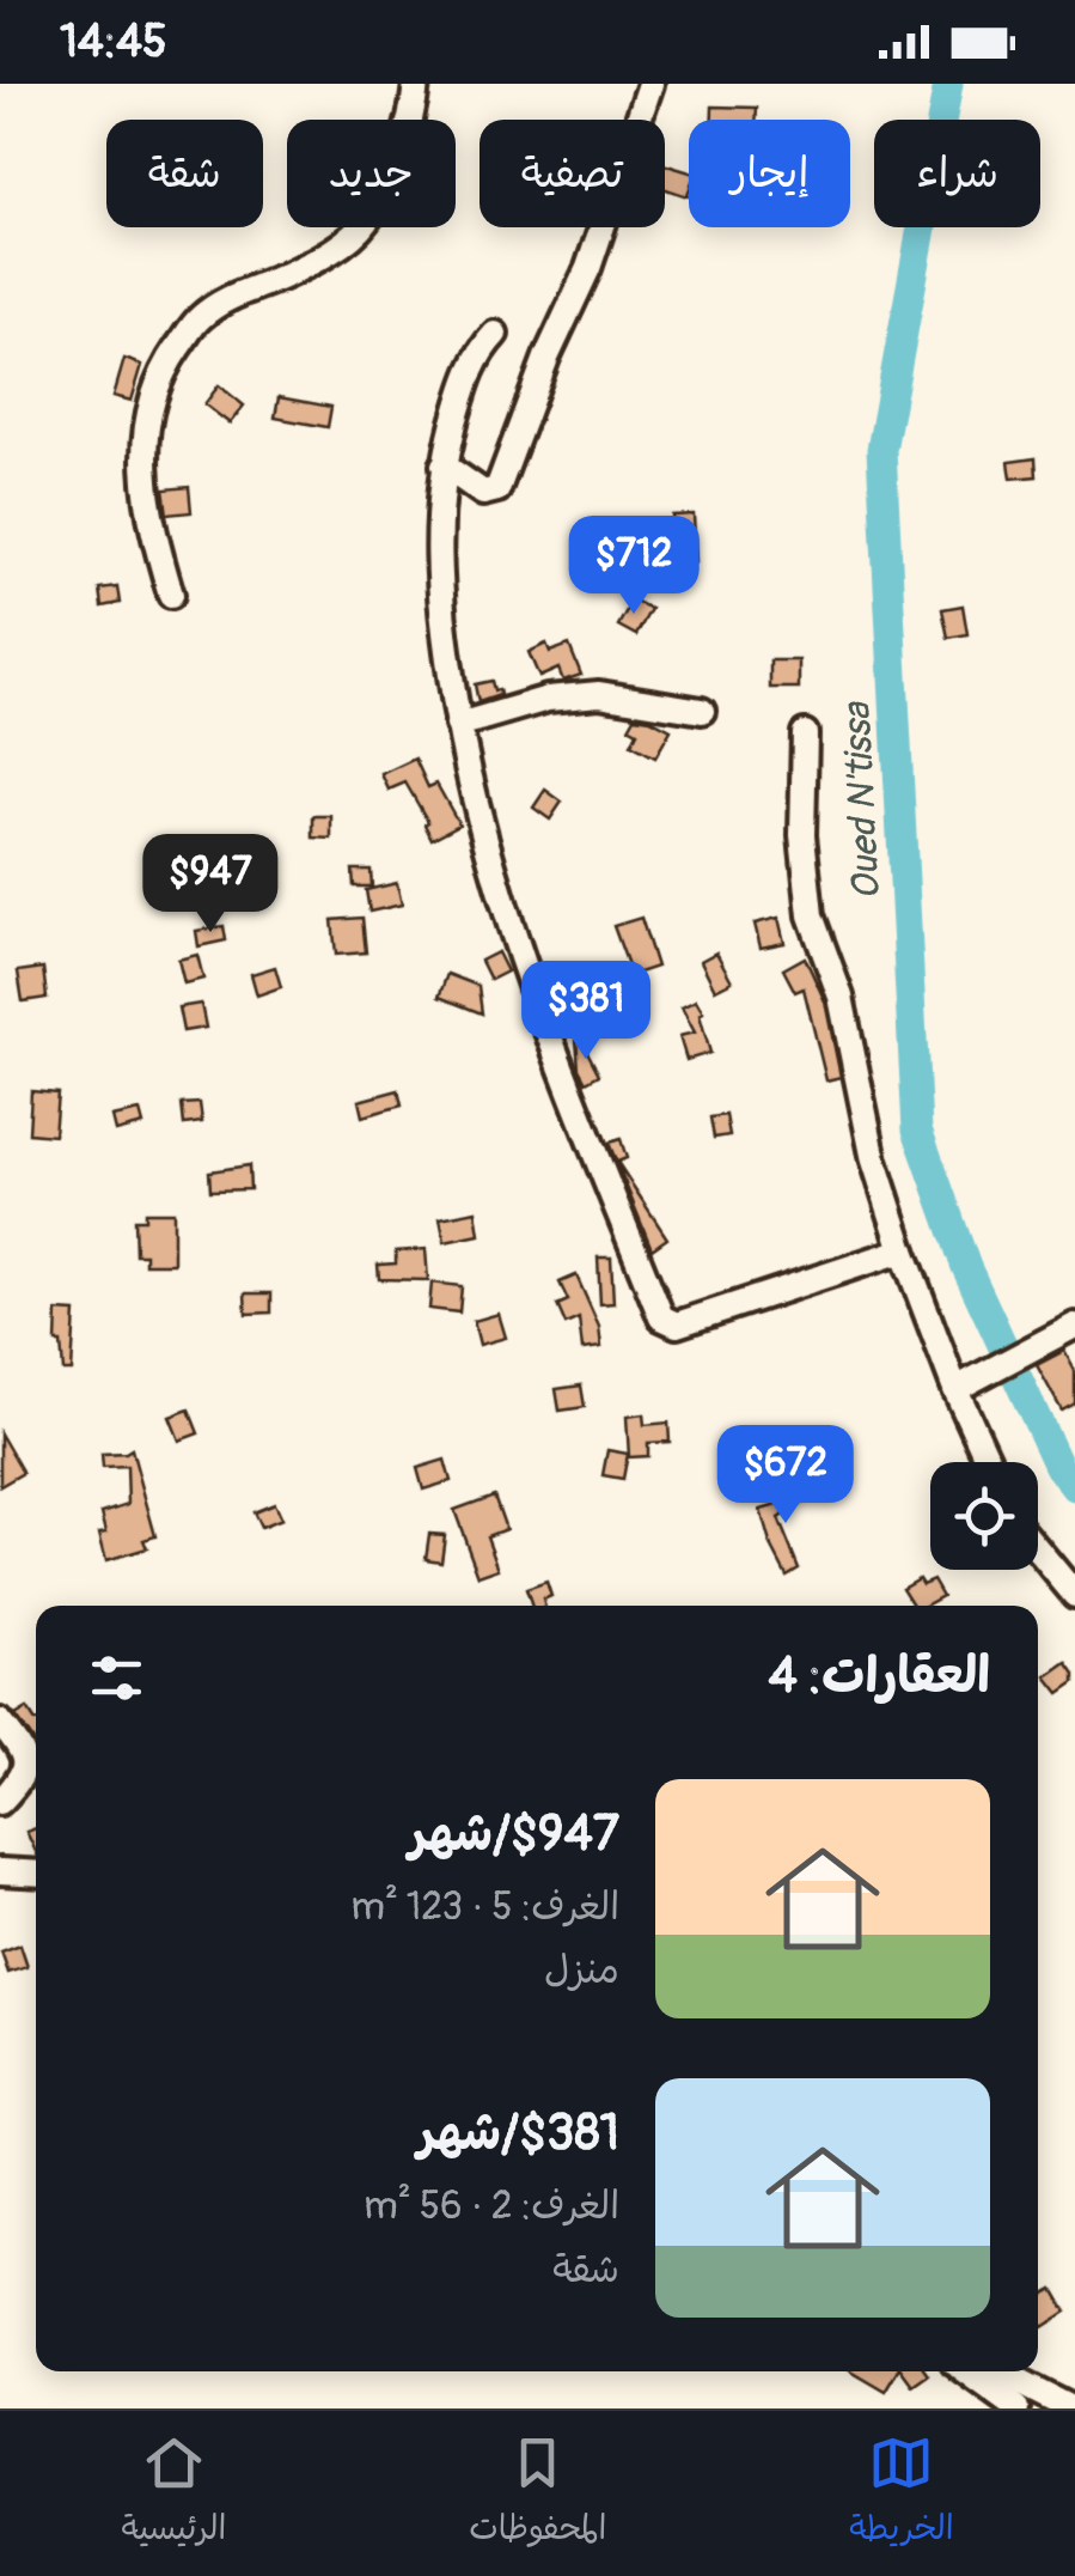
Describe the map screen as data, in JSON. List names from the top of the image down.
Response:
{
  "water": ["Oued N'tissa"],
  "page": {
    "status": "14:45",
    "chip": [
      "شراء",
      "إيجار",
      "تصفية",
      "جديد",
      "شقة"
    ],
    "price": [
      "$712",
      "$947",
      "$381",
      "$672"
    ],
    "heading": "العقارات: 4",
    "list": [
      {
        "name": "$947/شهر",
        "note": "الغرف: 5 · 123 m² · منزل"
      },
      {
        "name": "$381/شهر",
        "note": "الغرف: 2 · 56 m² · شقة"
      }
    ],
    "tabs": ["الخريطة", "المحفوظات", "الرئيسية"]
  }
}
